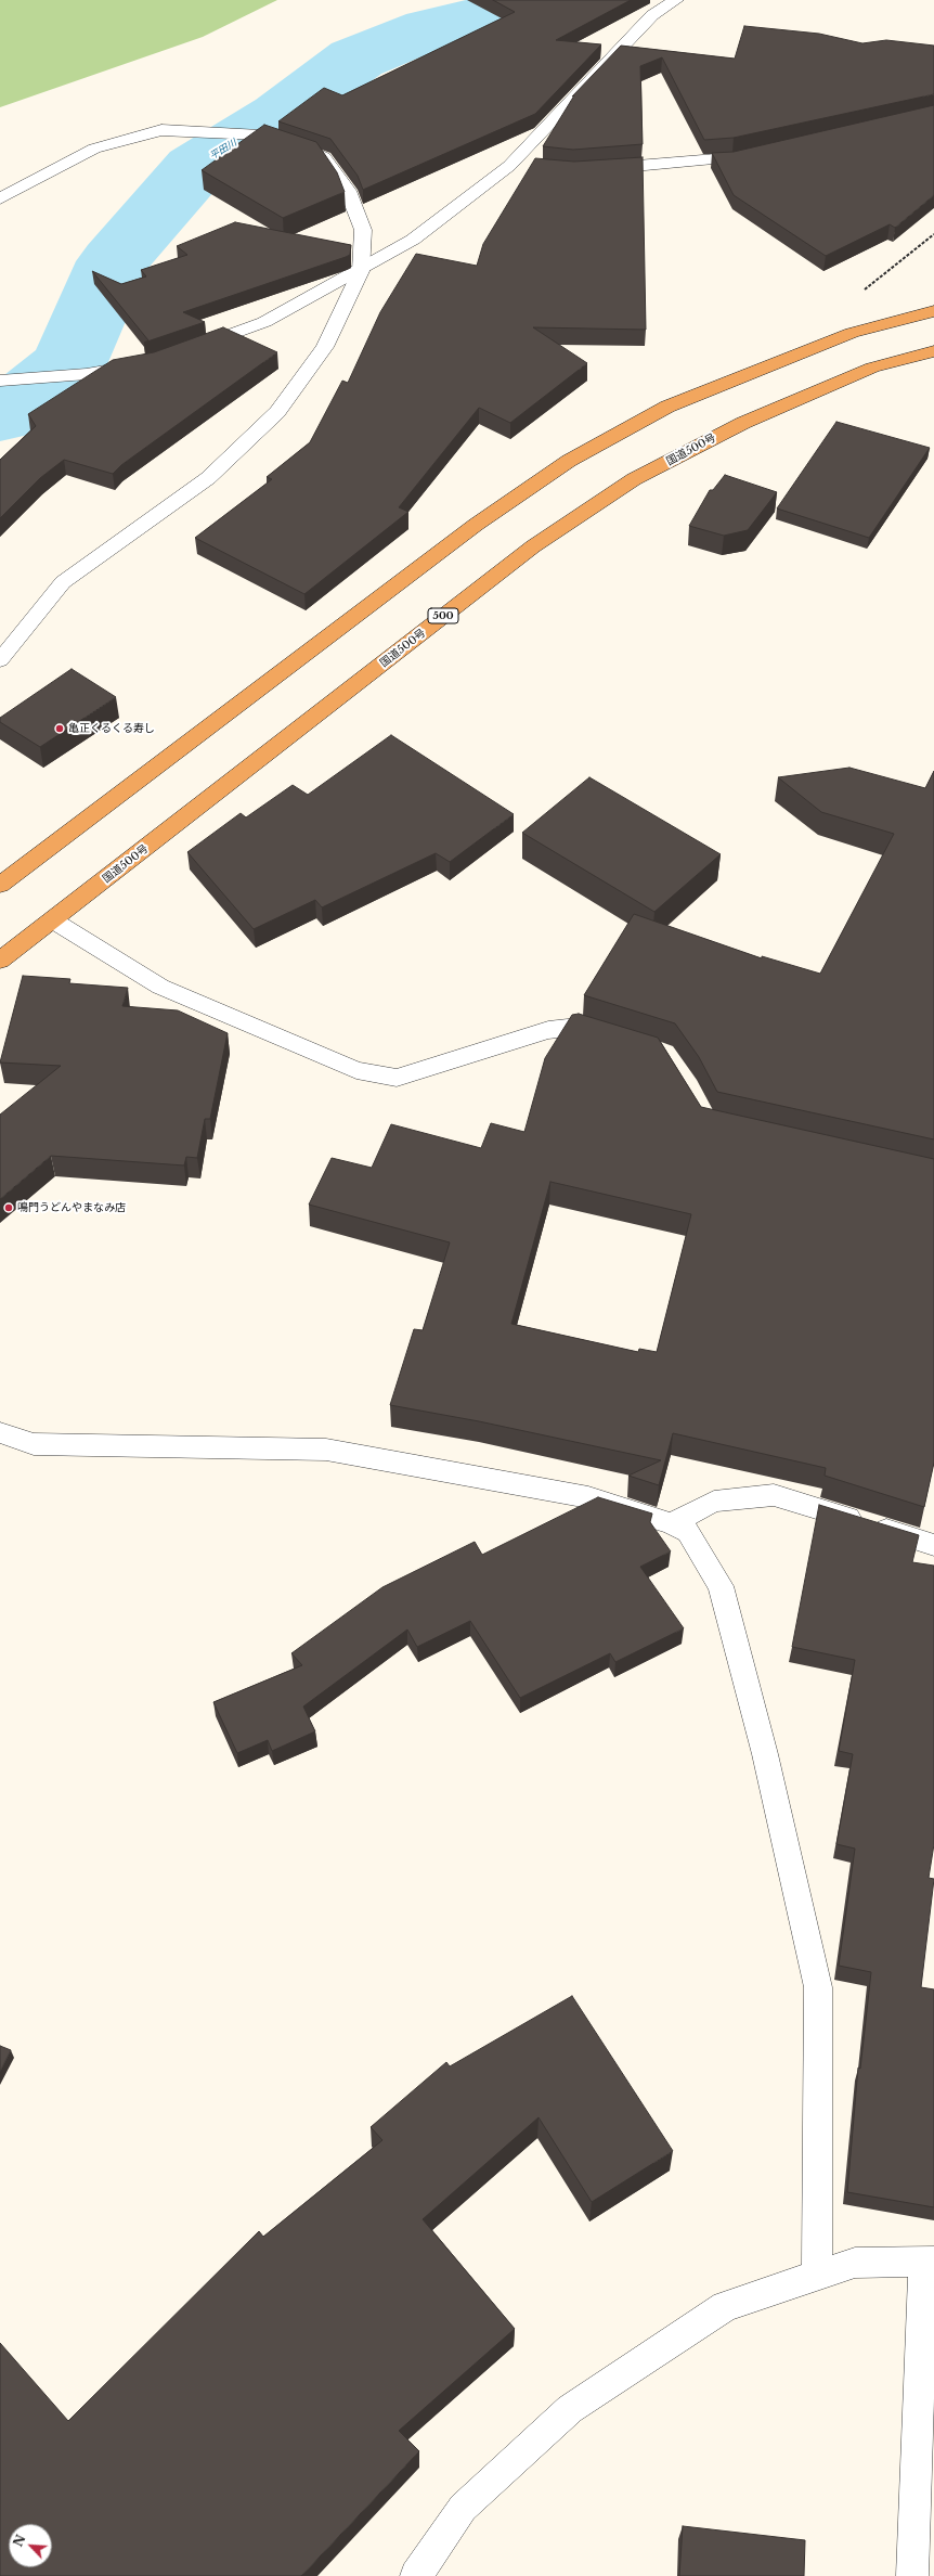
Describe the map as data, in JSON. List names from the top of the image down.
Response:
{
  "streets": {
    "highway": ["国道500号", "500"]
  },
  "water": ["平田川"],
  "places": ["亀正くるくる寿し", "鳴門うどんやまなみ店"],
  "north": "top left"
}
